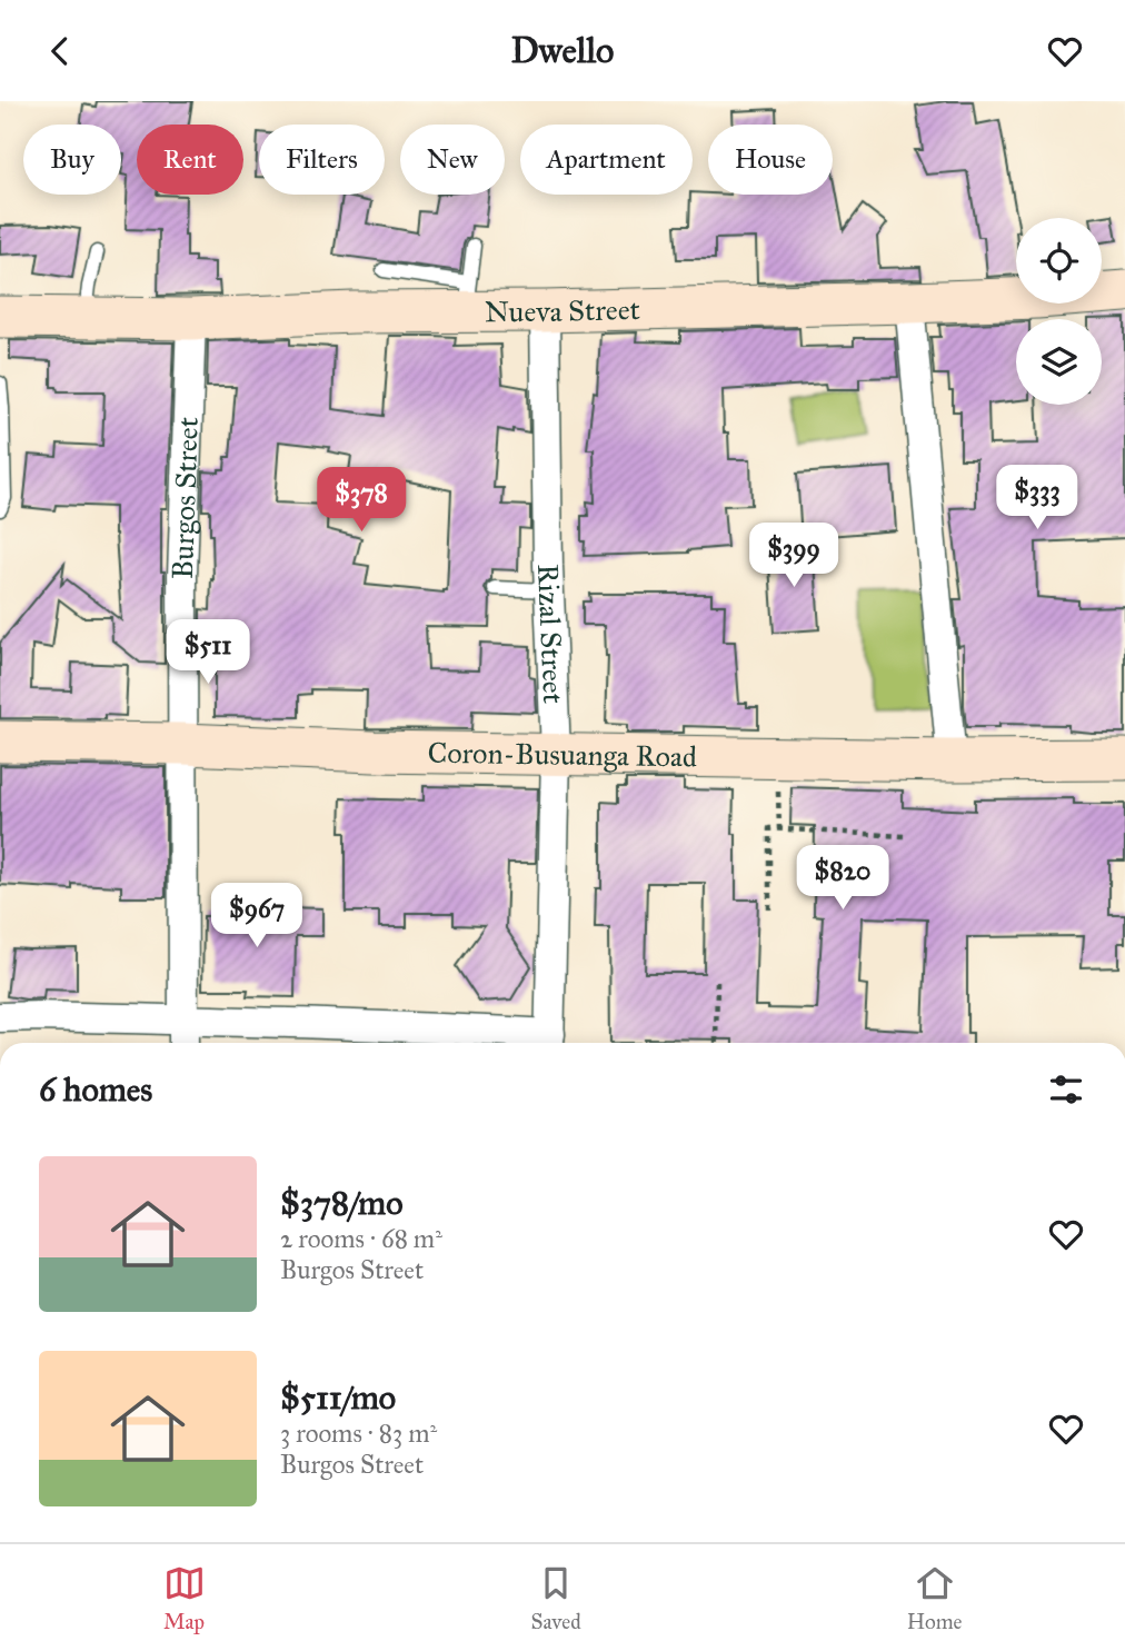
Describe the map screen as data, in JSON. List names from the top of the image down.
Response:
{
  "streets": {
    "street": [
      "Nueva Street",
      "Burgos Street",
      "Rizal Street",
      "Coron-Busuanga Road"
    ]
  },
  "crossings": [
    ["Nueva Street", "Burgos Street"],
    ["Nueva Street", "Rizal Street"],
    ["Burgos Street", "Coron-Busuanga Road"],
    ["Rizal Street", "Coron-Busuanga Road"]
  ],
  "page": {
    "header": "Dwello",
    "chip": [
      "Buy",
      "Rent",
      "Filters",
      "New",
      "Apartment",
      "House"
    ],
    "price": [
      "$333",
      "$378",
      "$399",
      "$511",
      "$820",
      "$967"
    ],
    "heading": "6 homes",
    "list": [
      {
        "name": "$378/mo",
        "note": "2 rooms · 68 m² · Burgos Street"
      },
      {
        "name": "$511/mo",
        "note": "3 rooms · 83 m² · Burgos Street"
      }
    ],
    "tabs": ["Map", "Saved", "Home"]
  }
}
